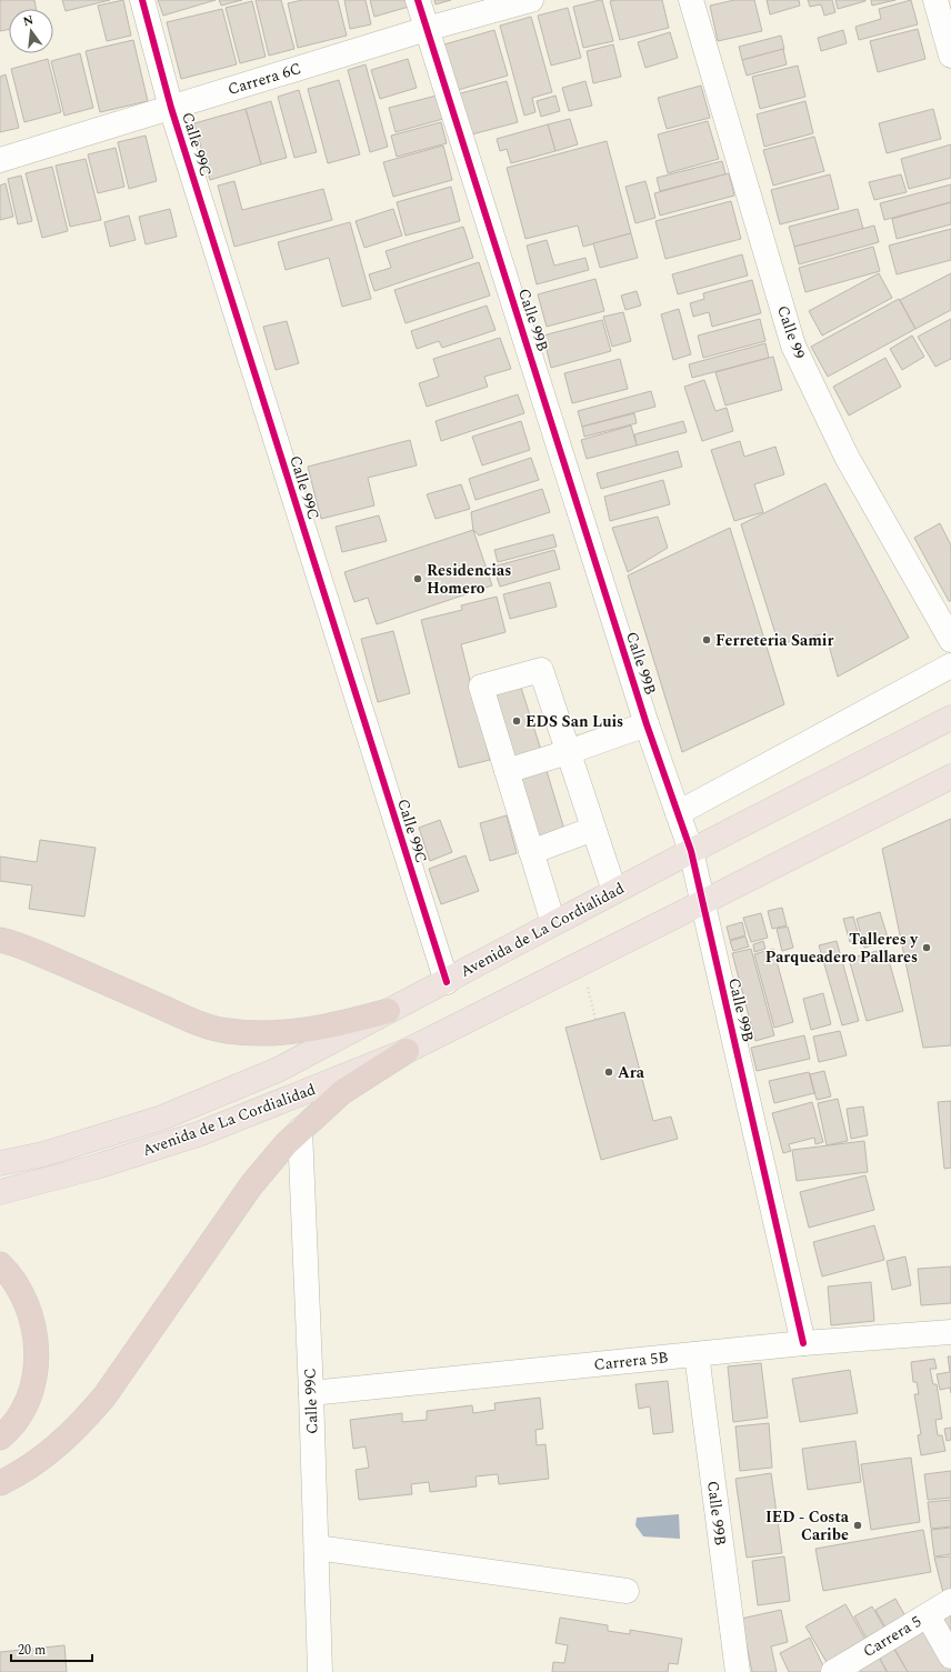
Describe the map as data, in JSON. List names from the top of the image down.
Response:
{
  "streets": {
    "main road": ["Avenida de La Cordialidad"],
    "street": [
      "Carrera 6C",
      "Calle 99C",
      "Calle 99B",
      "Calle 99",
      "Carrera 5B",
      "Carrera 5"
    ]
  },
  "crossings": [
    ["Carrera 6C", "Calle 99C"],
    ["Carrera 6C", "Calle 99B"],
    ["Calle 99C", "Avenida de La Cordialidad"],
    ["Calle 99C", "Carrera 5B"],
    ["Calle 99B", "Avenida de La Cordialidad"],
    ["Calle 99B", "Carrera 5B"]
  ],
  "places": [
    "Residencias Homero",
    "Ferreteria Samir",
    "EDS San Luis",
    "Talleres y Parqueadero Pallares",
    "Ara",
    "IED - Costa Caribe"
  ],
  "scale_bar": "20 m",
  "north": "top"
}
